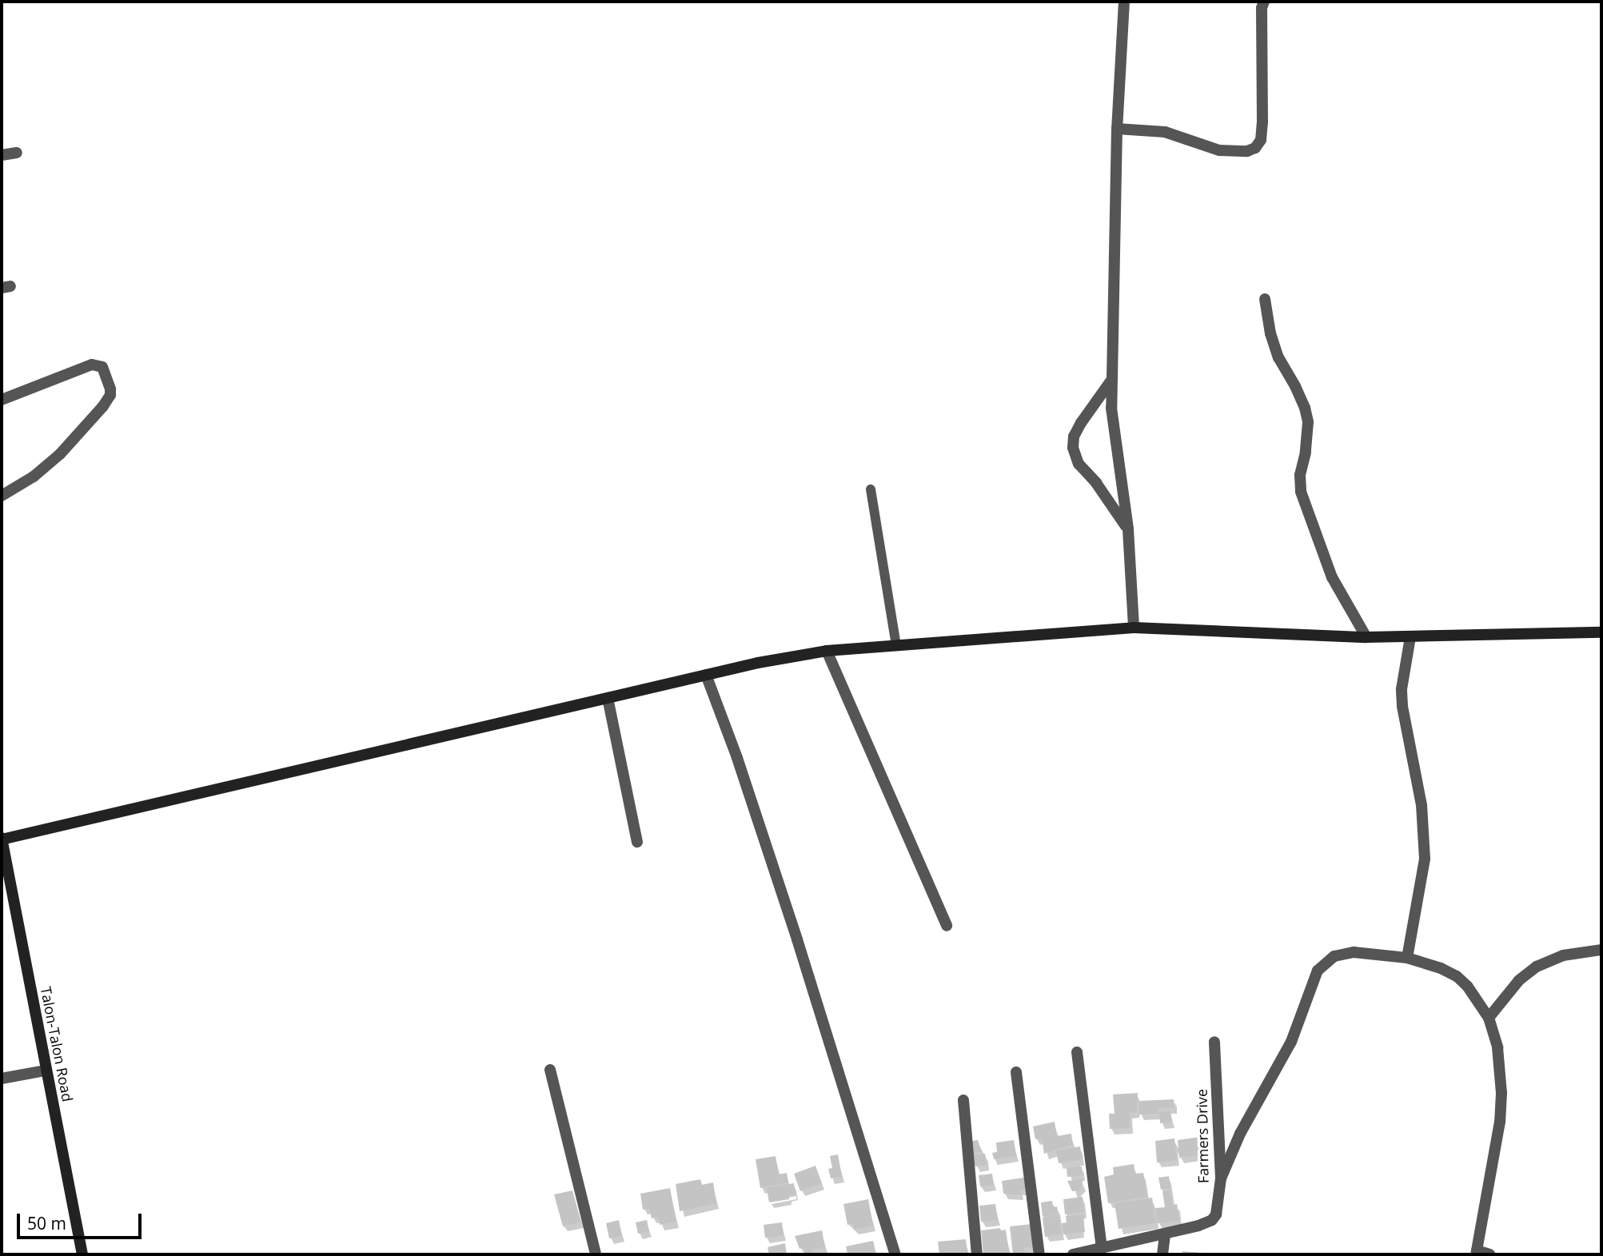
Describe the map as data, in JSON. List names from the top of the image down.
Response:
{
  "streets": {
    "street": ["Talon-Talon Road", "Farmers Drive"]
  },
  "scale_bar": "50 m"
}
